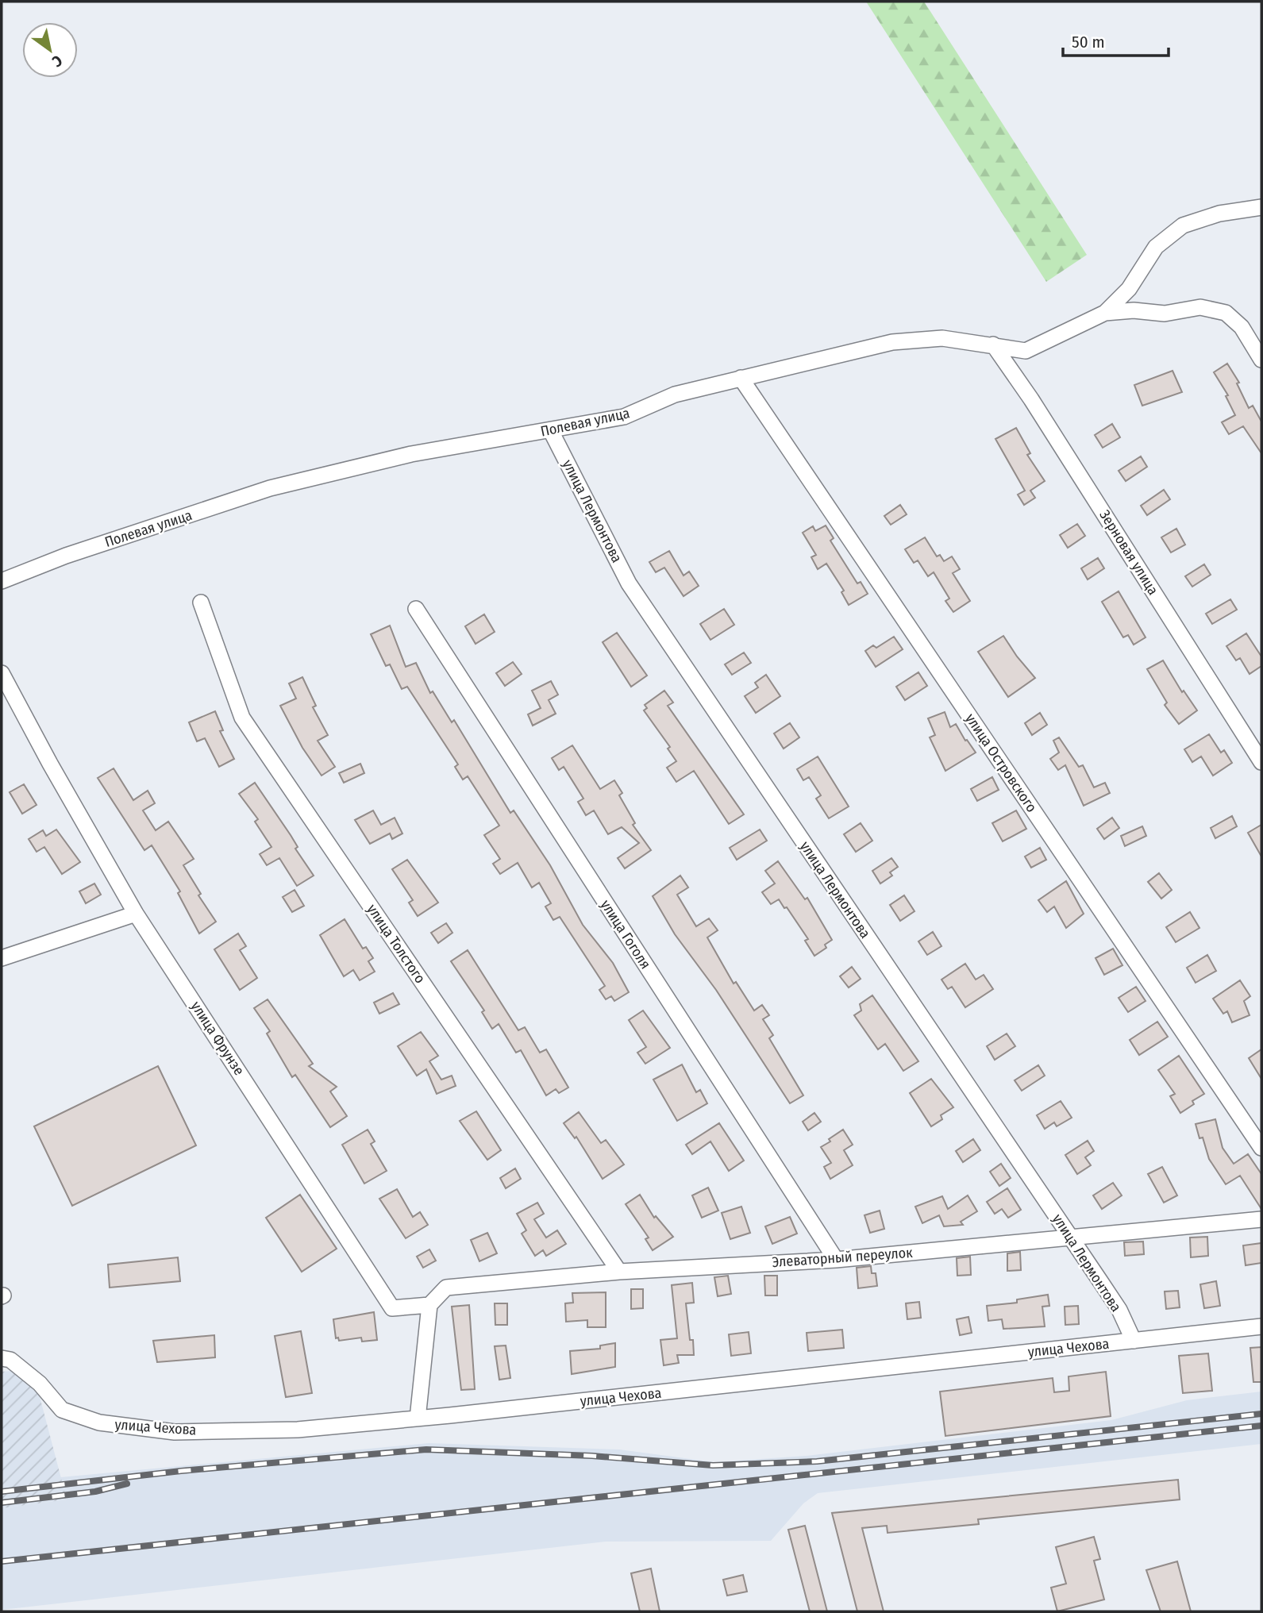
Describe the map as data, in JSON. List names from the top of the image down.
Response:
{
  "streets": {
    "street": [
      "Полевая улица",
      "улица Лермонтова",
      "Зерновая улица",
      "улица Островского",
      "улица Гоголя",
      "улица Толстого",
      "улица Фрунзе",
      "Элеваторный переулок",
      "улица Чехова"
    ]
  },
  "crossings": [
    ["Полевая улица", "улица Лермонтова"],
    ["Полевая улица", "Зерновая улица"],
    ["Полевая улица", "улица Островского"],
    ["улица Лермонтова", "Элеваторный переулок"],
    ["улица Лермонтова", "улица Чехова"],
    ["улица Гоголя", "Элеваторный переулок"],
    ["улица Толстого", "Элеваторный переулок"],
    ["улица Фрунзе", "Элеваторный переулок"]
  ],
  "scale_bar": "50 m",
  "north": "bottom right"
}
